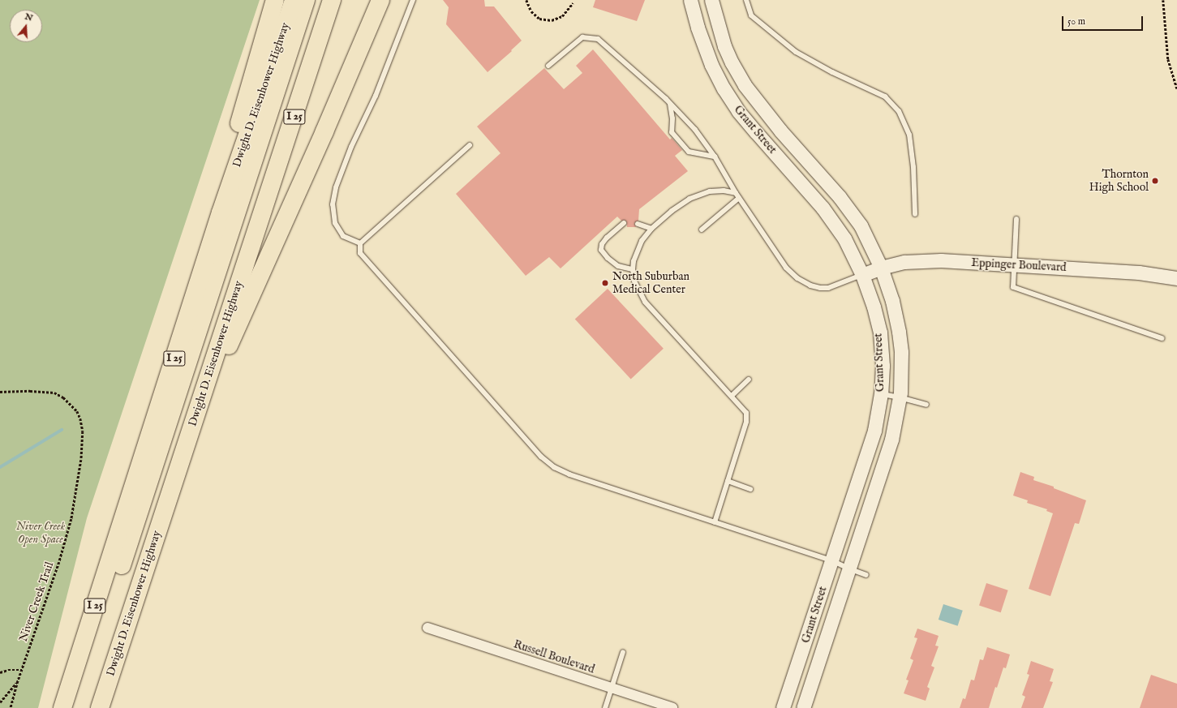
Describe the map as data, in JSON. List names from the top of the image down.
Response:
{
  "streets": {
    "highway": ["Dwight D. Eisenhower Highway", "I 25"],
    "street": ["Grant Street", "Eppinger Boulevard", "Russell Boulevard"],
    "path": ["Niver Creek Trail"]
  },
  "crossings": [
    ["Grant Street", "Eppinger Boulevard"]
  ],
  "parks": ["Niver Creek Open Space"],
  "places": ["Thornton High School", "North Suburban Medical Center"],
  "scale_bar": "50 m",
  "north": "top"
}
